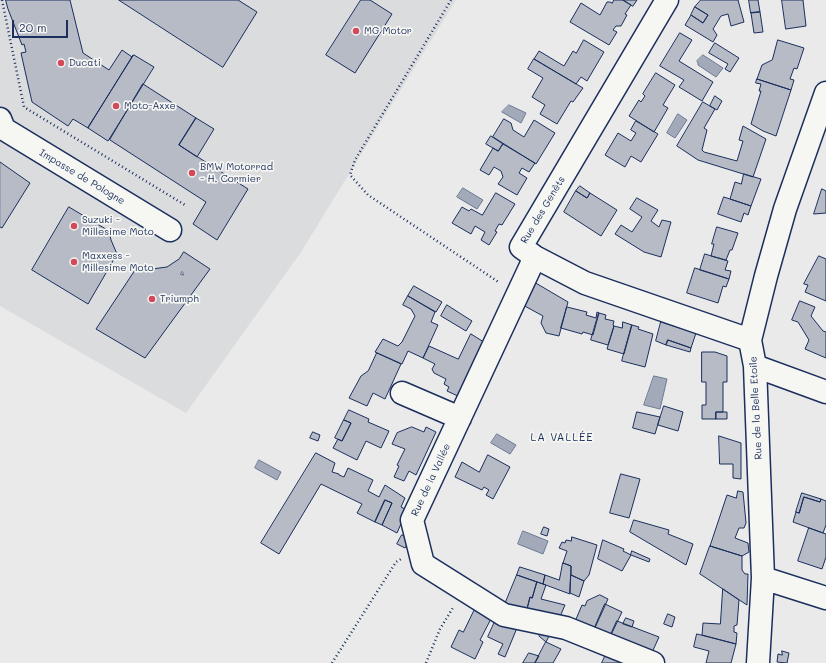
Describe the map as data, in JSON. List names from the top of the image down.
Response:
{
  "streets": {
    "street": [
      "Impasse de Pologne",
      "Rue des Genêts",
      "Rue de la Belle Etoile",
      "Rue de la Vallée"
    ]
  },
  "crossings": [
    ["Rue des Genêts", "Rue de la Belle Etoile"],
    ["Rue des Genêts", "Rue de la Vallée"]
  ],
  "districts": ["LA VALLÉE"],
  "places": [
    "MG Motor",
    "Ducati",
    "Moto-Axxe",
    "BMW Motorrad - H. Cormier",
    "Suzuki - Millesime Moto",
    "Maxxess - Millesime Moto",
    "Triumph"
  ],
  "house_numbers": ["4"],
  "scale_bar": "20 m"
}
